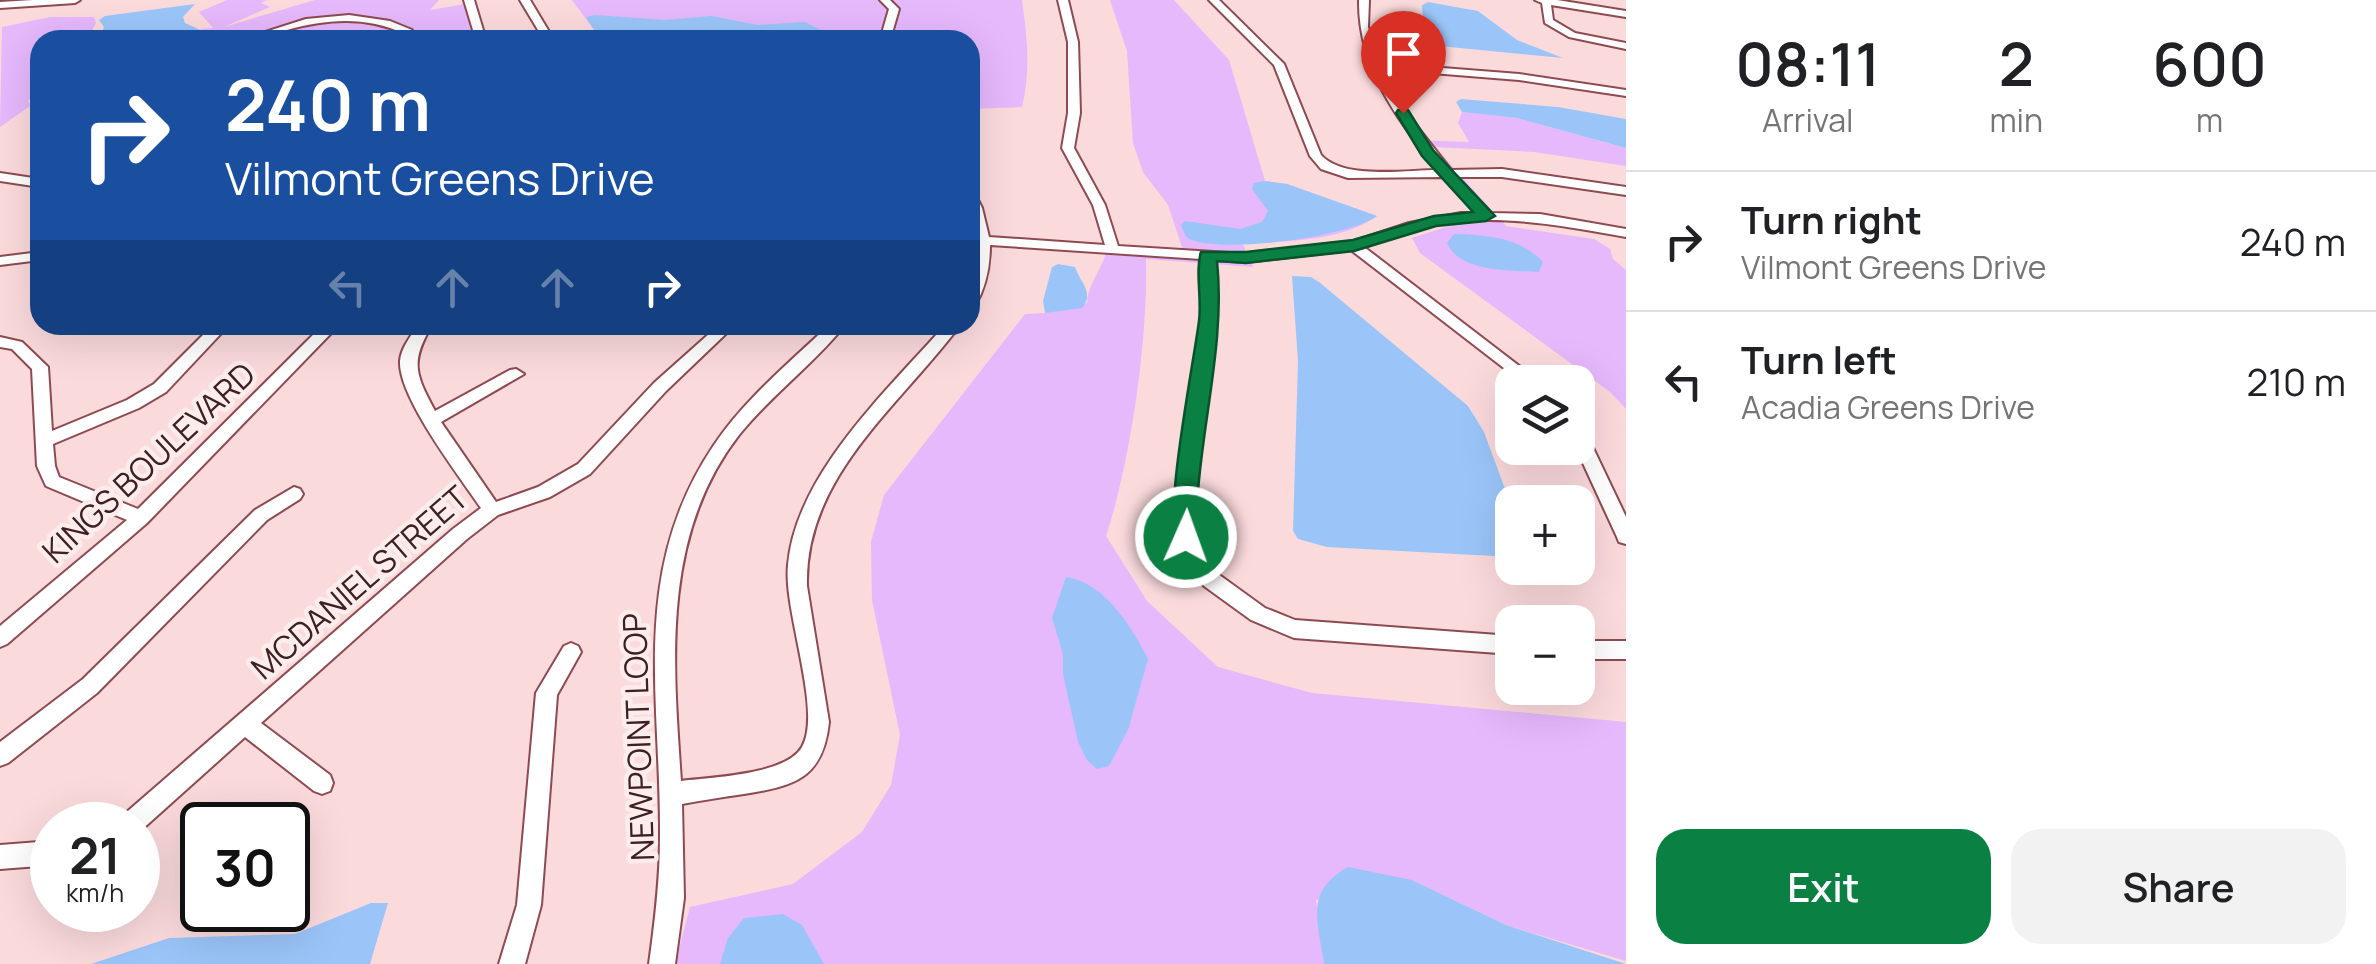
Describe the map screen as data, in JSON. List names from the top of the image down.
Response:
{
  "streets": {
    "street": ["KINGS BOULEVARD", "MCDANIEL STREET", "NEWPOINT LOOP"]
  },
  "page": {
    "eta": [
      "08:11",
      "Arrival",
      "2",
      "min",
      "600",
      "m"
    ],
    "turn": ["240 m", "Vilmont Greens Drive"],
    "list": [
      {
        "name": "Turn right",
        "note": "Vilmont Greens Drive",
        "value": "240 m"
      },
      {
        "name": "Turn left",
        "note": "Acadia Greens Drive",
        "value": "210 m"
      }
    ],
    "map_buttons": ["+", "−"],
    "speed": "21 km/h",
    "limit": "30",
    "buttons": ["Exit", "Share"]
  }
}
